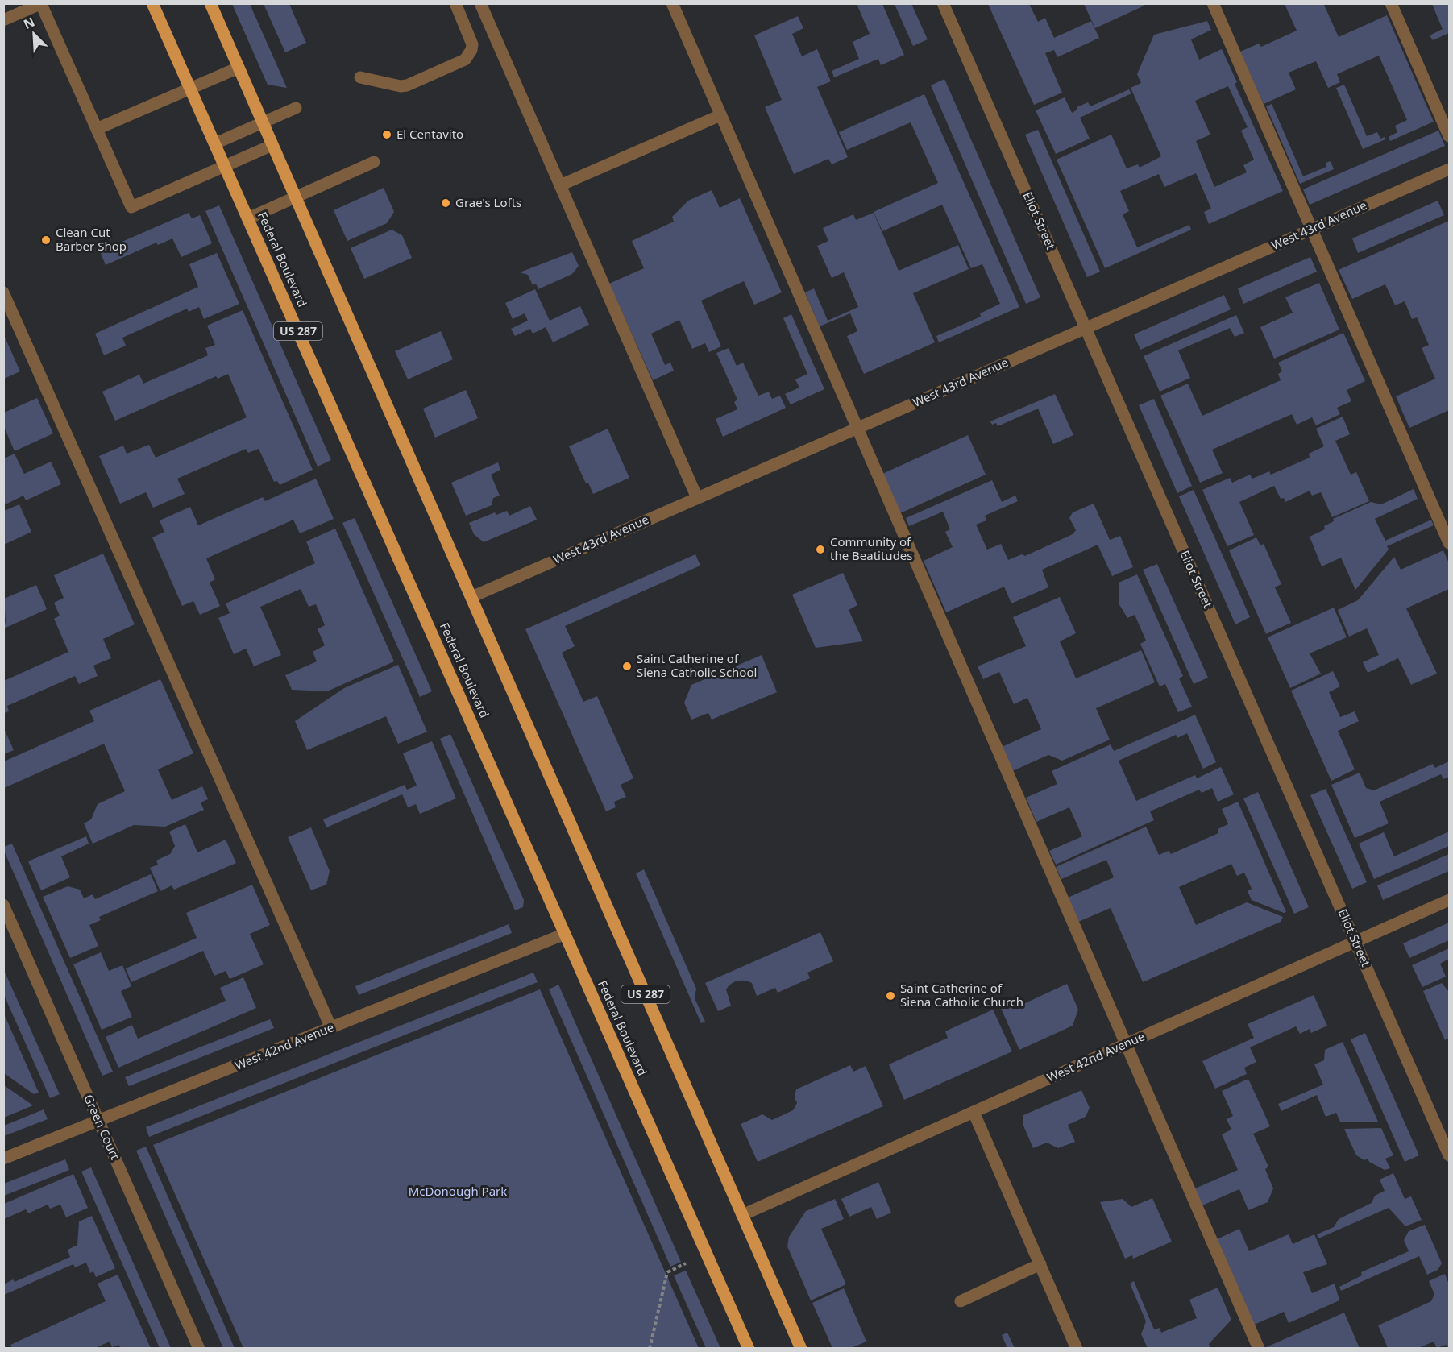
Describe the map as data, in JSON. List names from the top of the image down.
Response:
{
  "streets": {
    "main road": ["Federal Boulevard", "US 287"],
    "street": [
      "Eliot Street",
      "West 43rd Avenue",
      "West 42nd Avenue",
      "Green Court"
    ]
  },
  "crossings": [
    ["Eliot Street", "West 43rd Avenue"],
    ["Eliot Street", "West 42nd Avenue"],
    ["West 43rd Avenue", "US 287"],
    ["Federal Boulevard", "West 42nd Avenue"],
    ["US 287", "West 42nd Avenue"],
    ["West 42nd Avenue", "Green Court"]
  ],
  "parks": ["McDonough Park"],
  "places": [
    "El Centavito",
    "Grae's Lofts",
    "Clean Cut Barber Shop",
    "Community of the Beatitudes",
    "Saint Catherine of Siena Catholic School",
    "Saint Catherine of Siena Catholic Church"
  ],
  "north": "top left"
}
